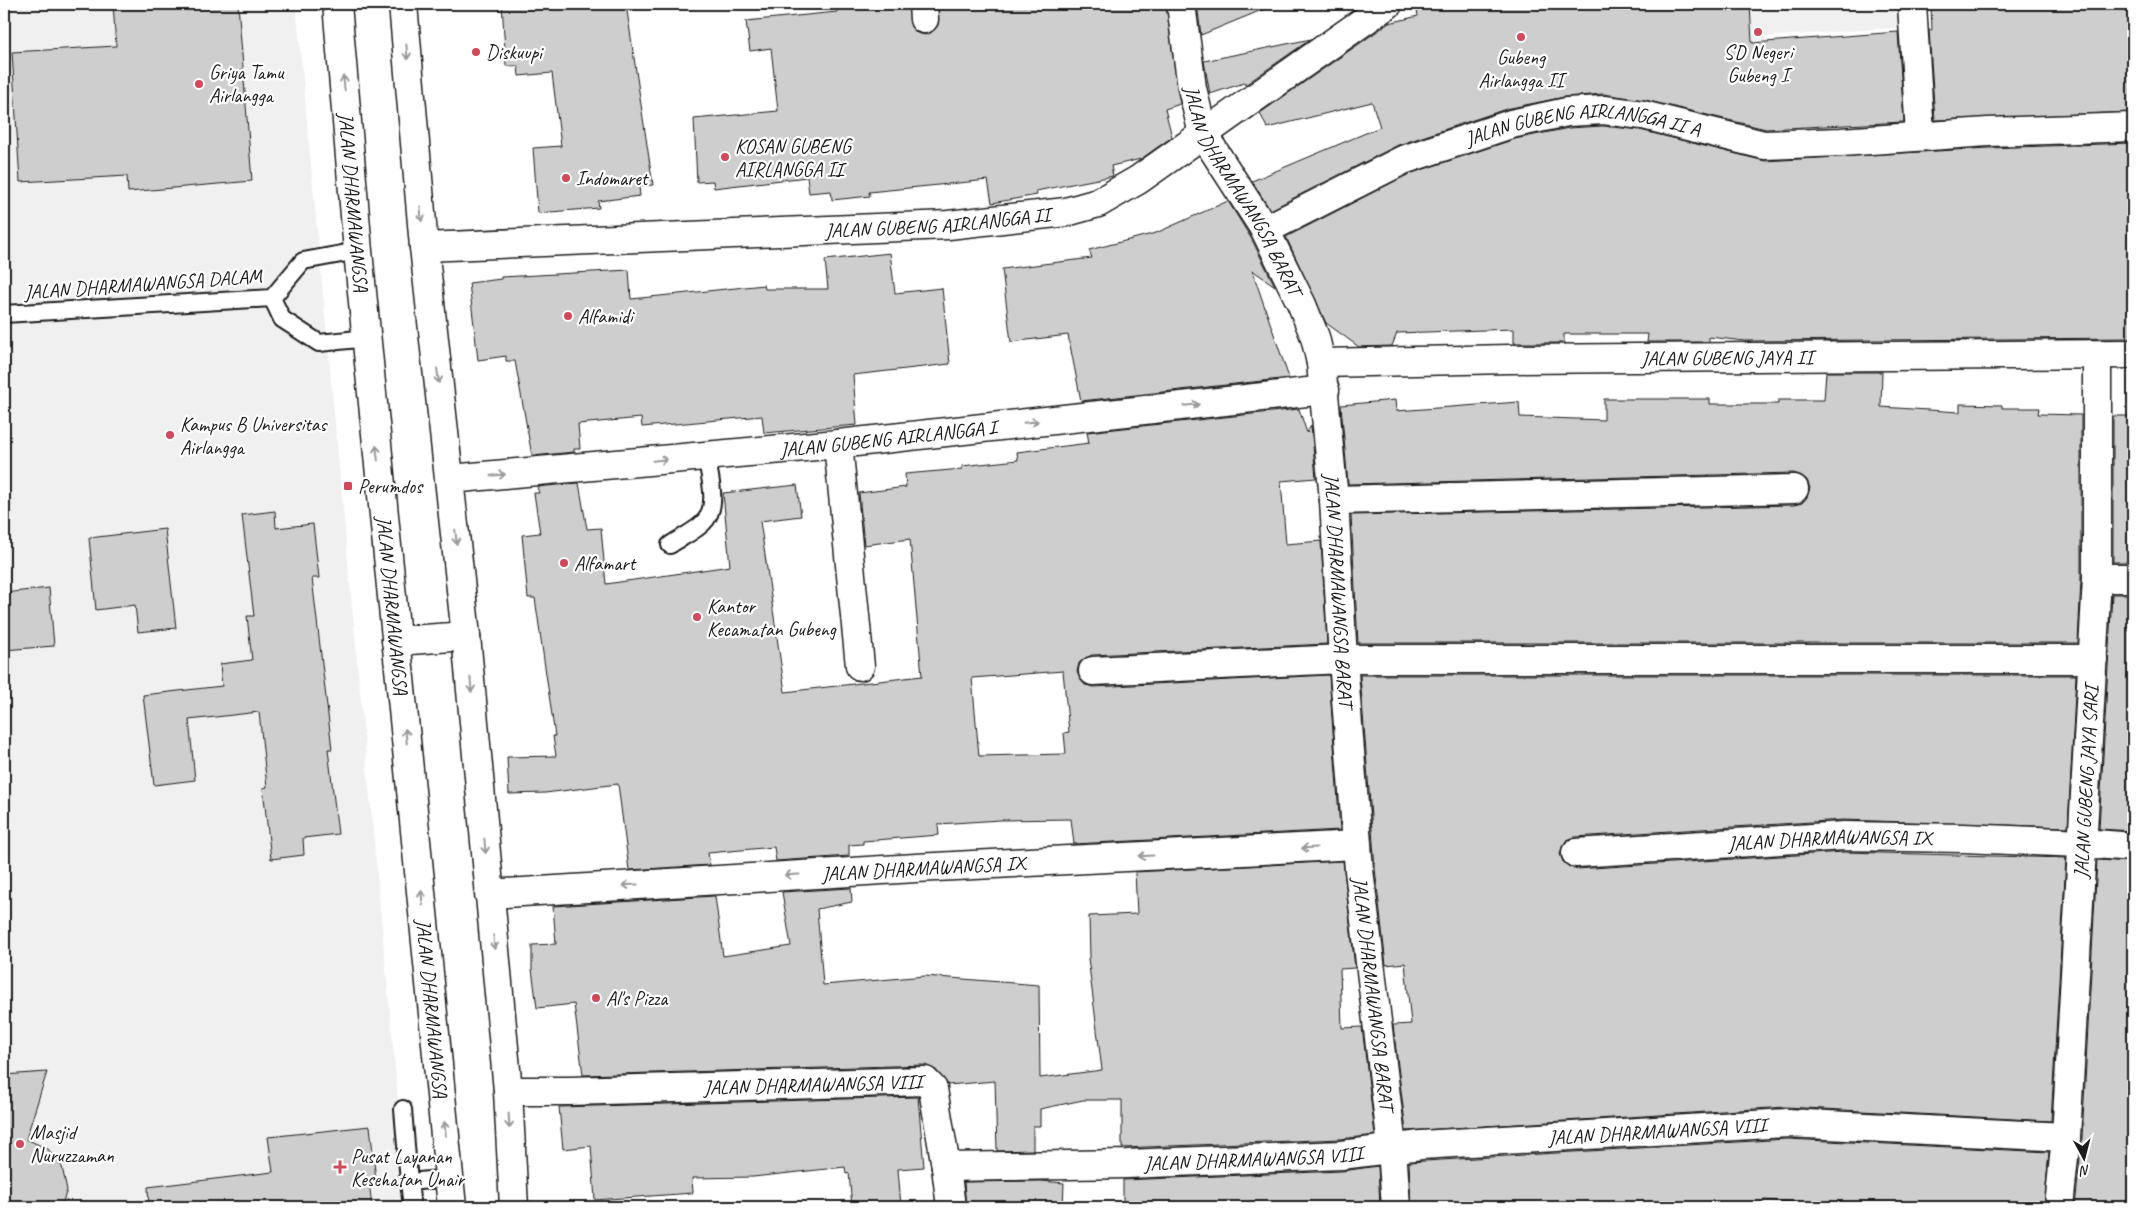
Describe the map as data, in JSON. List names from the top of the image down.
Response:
{
  "streets": {
    "street": [
      "JALAN GUBENG AIRLANGGA II A",
      "JALAN DHARMAWANGSA BARAT",
      "JALAN DHARMAWANGSA",
      "JALAN GUBENG AIRLANGGA II",
      "JALAN GUBENG JAYA II",
      "JALAN GUBENG AIRLANGGA I",
      "JALAN GUBENG JAYA SARI",
      "JALAN DHARMAWANGSA IX",
      "JALAN DHARMAWANGSA VIII"
    ],
    "lane": ["JALAN DHARMAWANGSA DALAM"]
  },
  "crossings": [
    ["JALAN GUBENG AIRLANGGA II A", "JALAN DHARMAWANGSA BARAT"],
    ["JALAN DHARMAWANGSA BARAT", "JALAN GUBENG AIRLANGGA II"],
    ["JALAN DHARMAWANGSA BARAT", "JALAN GUBENG JAYA II"],
    ["JALAN DHARMAWANGSA BARAT", "JALAN GUBENG AIRLANGGA I"],
    ["JALAN DHARMAWANGSA BARAT", "JALAN DHARMAWANGSA IX"],
    ["JALAN DHARMAWANGSA BARAT", "JALAN DHARMAWANGSA VIII"],
    ["JALAN DHARMAWANGSA", "JALAN DHARMAWANGSA DALAM"],
    ["JALAN GUBENG JAYA II", "JALAN GUBENG JAYA SARI"],
    ["JALAN GUBENG JAYA SARI", "JALAN DHARMAWANGSA IX"],
    ["JALAN GUBENG JAYA SARI", "JALAN DHARMAWANGSA VIII"]
  ],
  "one_way": ["JALAN GUBENG AIRLANGGA I", "JALAN DHARMAWANGSA IX"],
  "places": {
    "other": [
      "SD Negeri Gubeng I",
      "Gubeng Airlangga II",
      "Diskuupi",
      "Griya Tamu Airlangga",
      "KOSAN GUBENG AIRLANGGA II",
      "Indomaret",
      "Alfamidi",
      "Kampus B Universitas Airlangga",
      "Alfamart",
      "Kantor Kecamatan Gubeng",
      "Al's Pizza",
      "Masjid Nuruzzaman"
    ],
    "transit": ["Perumdos"],
    "health": ["Pusat Layanan Kesehatan Unair"]
  },
  "north": "bottom"
}
